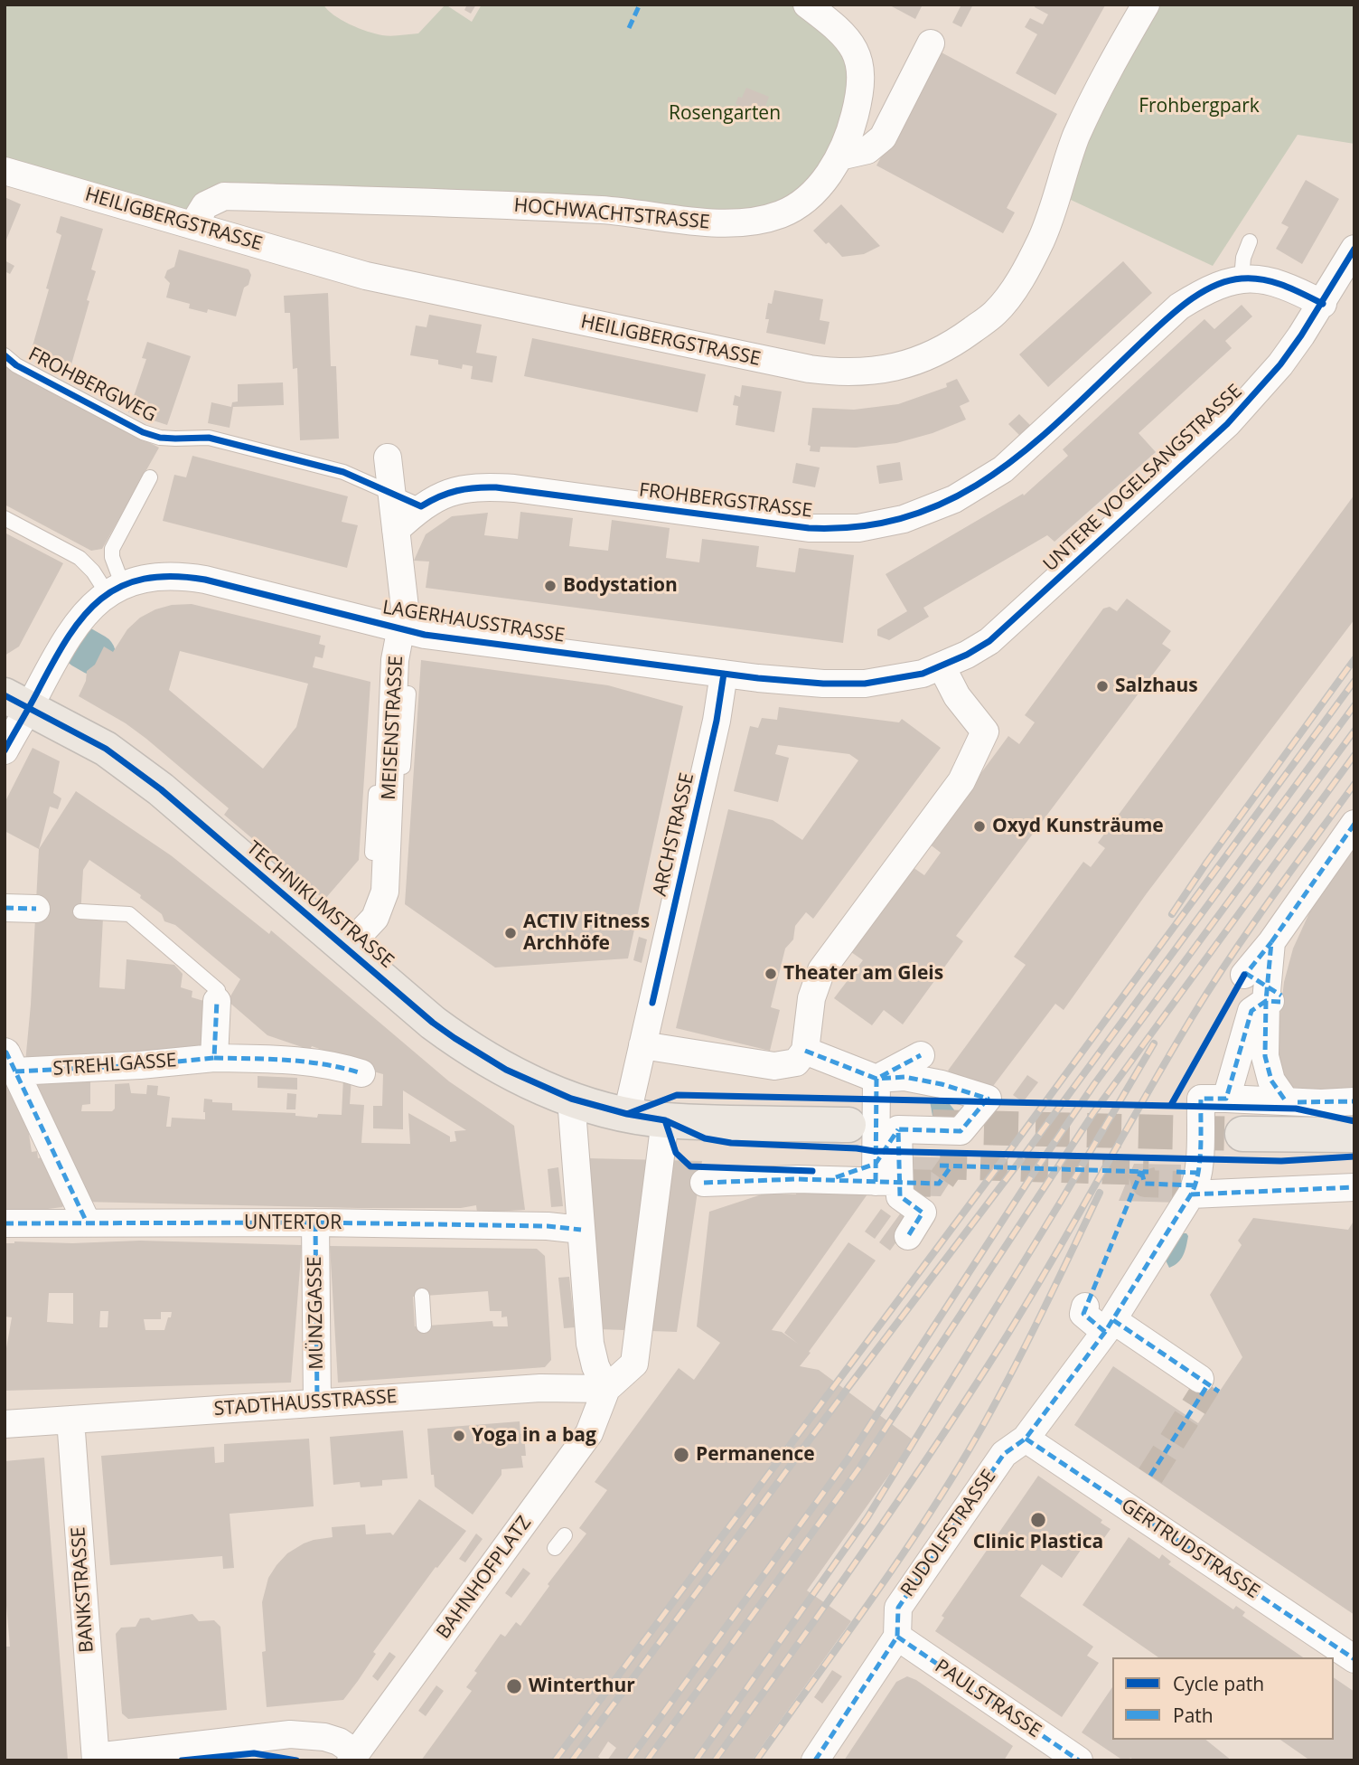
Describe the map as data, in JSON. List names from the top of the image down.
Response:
{
  "streets": {
    "main road": ["TECHNIKUMSTRASSE"],
    "street": [
      "HOCHWACHTSTRASSE",
      "HEILIGBERGSTRASSE",
      "UNTERE VOGELSANGSTRASSE",
      "FROHBERGSTRASSE",
      "LAGERHAUSSTRASSE",
      "MEISENSTRASSE",
      "ARCHSTRASSE",
      "STREHLGASSE",
      "UNTERTOR",
      "MÜNZGASSE",
      "STADTHAUSSTRASSE",
      "RUDOLFSTRASSE",
      "GERTRUDSTRASSE",
      "BAHNHOFPLATZ",
      "BANKSTRASSE",
      "PAULSTRASSE"
    ],
    "lane": ["FROHBERGWEG"]
  },
  "crossings": [
    ["HOCHWACHTSTRASSE", "HEILIGBERGSTRASSE"],
    ["FROHBERGWEG", "FROHBERGSTRASSE"],
    ["FROHBERGWEG", "MEISENSTRASSE"],
    ["UNTERE VOGELSANGSTRASSE", "FROHBERGSTRASSE"],
    ["UNTERE VOGELSANGSTRASSE", "LAGERHAUSSTRASSE"],
    ["FROHBERGSTRASSE", "MEISENSTRASSE"],
    ["LAGERHAUSSTRASSE", "MEISENSTRASSE"],
    ["LAGERHAUSSTRASSE", "ARCHSTRASSE"],
    ["LAGERHAUSSTRASSE", "TECHNIKUMSTRASSE"],
    ["MEISENSTRASSE", "TECHNIKUMSTRASSE"],
    ["ARCHSTRASSE", "TECHNIKUMSTRASSE"],
    ["TECHNIKUMSTRASSE", "BAHNHOFPLATZ"],
    ["UNTERTOR", "MÜNZGASSE"],
    ["MÜNZGASSE", "STADTHAUSSTRASSE"],
    ["STADTHAUSSTRASSE", "BAHNHOFPLATZ"],
    ["STADTHAUSSTRASSE", "BANKSTRASSE"],
    ["RUDOLFSTRASSE", "GERTRUDSTRASSE"],
    ["RUDOLFSTRASSE", "PAULSTRASSE"]
  ],
  "parks": ["Frohbergpark", "Rosengarten"],
  "places": [
    "Bodystation",
    "Salzhaus",
    "Oxyd Kunsträume",
    "ACTIV Fitness Archhöfe",
    "Theater am Gleis",
    "Yoga in a bag",
    "Permanence",
    "Clinic Plastica",
    "Winterthur"
  ],
  "legend": ["Cycle path", "Path"]
}
